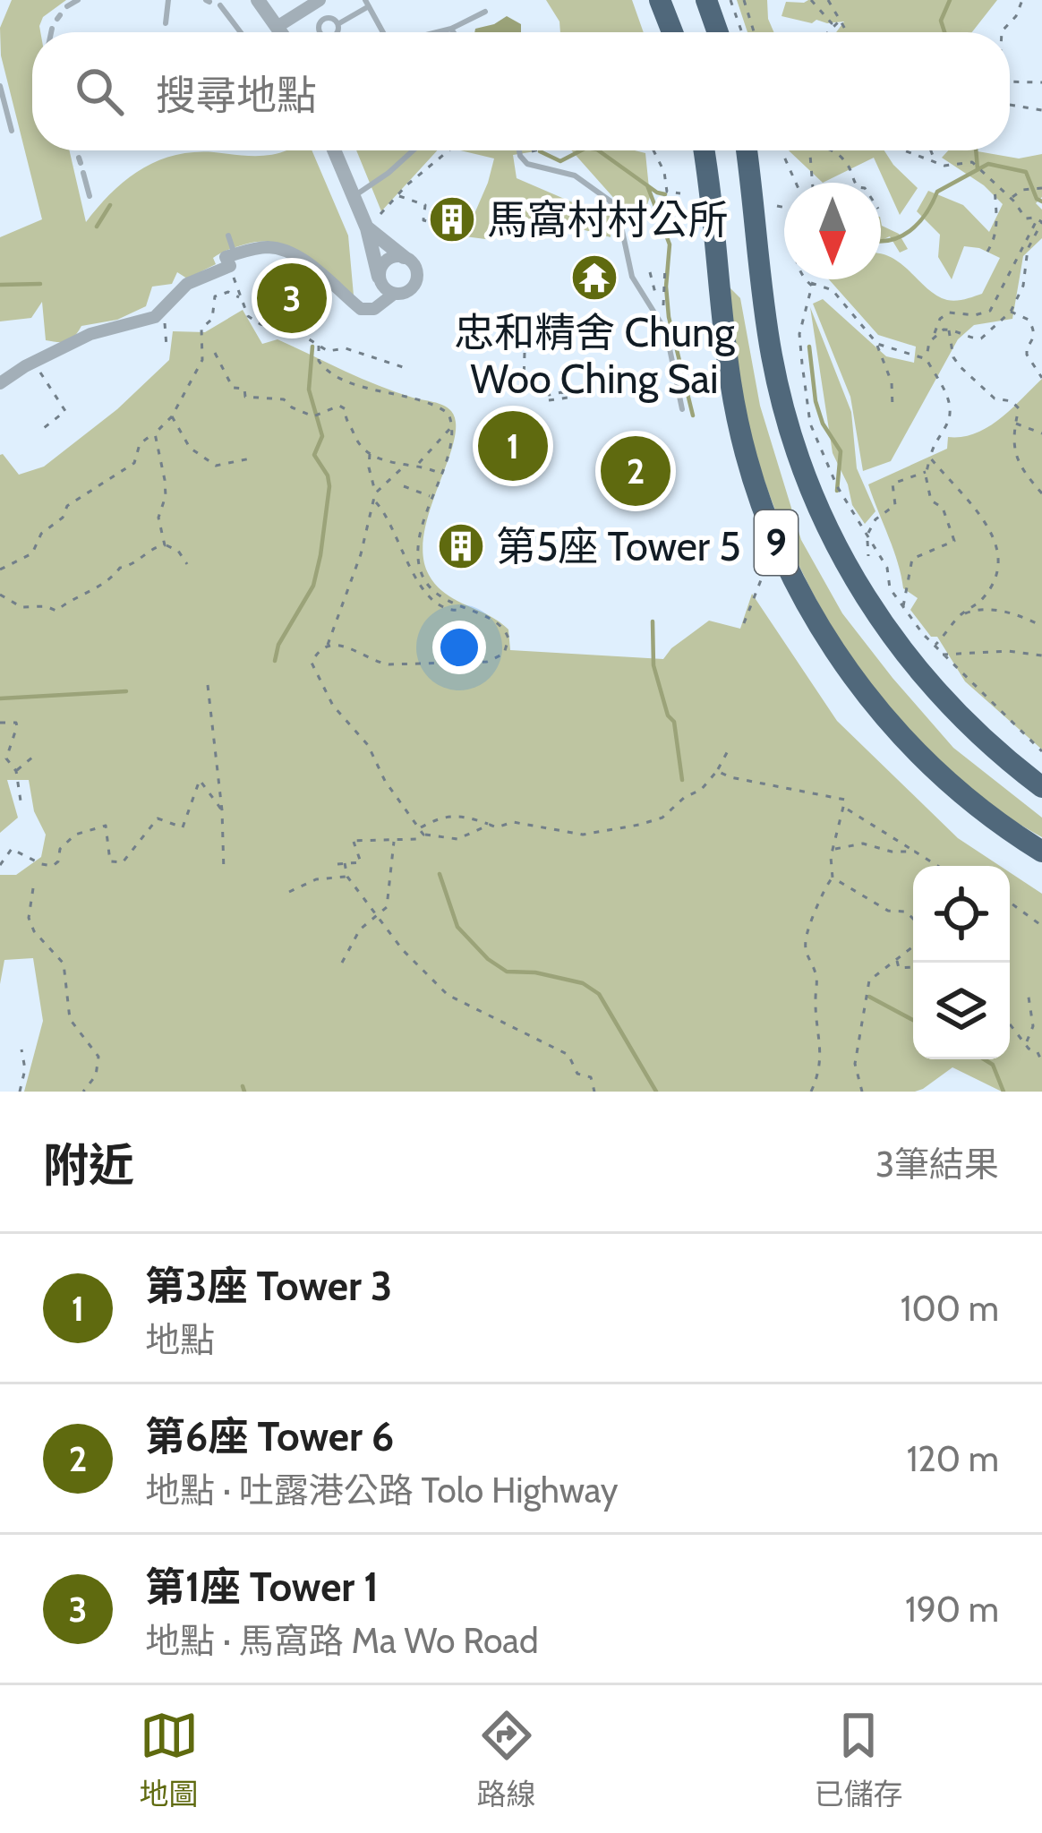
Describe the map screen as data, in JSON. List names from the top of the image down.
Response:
{
  "streets": {
    "highway": ["9"]
  },
  "places": {
    "building": ["馬窩村村公所", "第5座 Tower 5"],
    "temple": ["忠和精舍 Chung Woo Ching Sai"]
  },
  "north": "bottom",
  "page": {
    "search": "搜尋地點",
    "pins": ["3", "1", "2"],
    "heading": ["附近", "3筆結果"],
    "list": [
      {
        "mark": "1",
        "name": "第3座 Tower 3",
        "note": "地點",
        "value": "100 m"
      },
      {
        "mark": "2",
        "name": "第6座 Tower 6",
        "note": "地點 · 吐露港公路 Tolo Highway",
        "value": "120 m"
      },
      {
        "mark": "3",
        "name": "第1座 Tower 1",
        "note": "地點 · 馬窩路 Ma Wo Road",
        "value": "190 m"
      }
    ],
    "nav": ["地圖", "路線", "已儲存"]
  }
}
